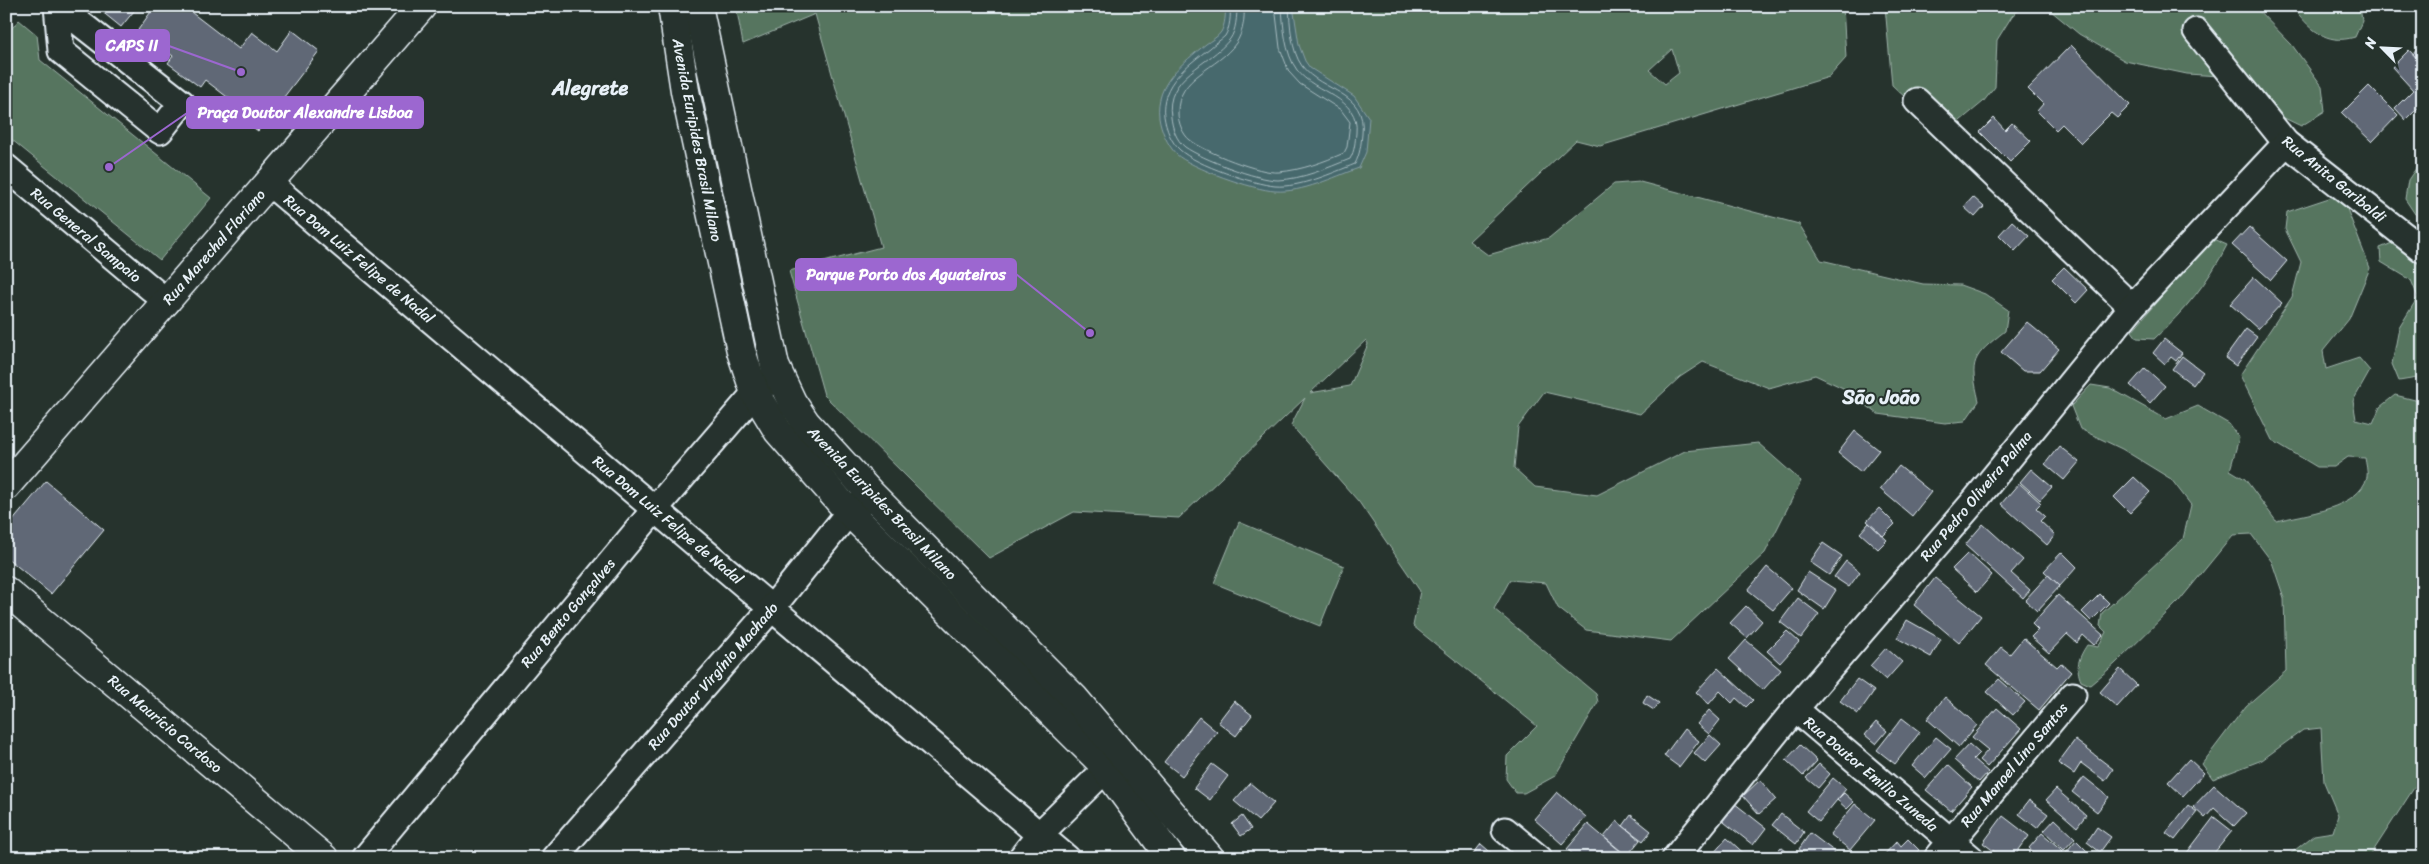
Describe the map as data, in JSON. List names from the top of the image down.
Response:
{
  "streets": {
    "main road": ["Avenida Euripides Brasil Milano", "Rua Marechal Floriano", "Rua Maurício Cardoso"],
    "street": [
      "Rua Anita Garibaldi",
      "Rua General Sampaio",
      "Rua Dom Luiz Felipe de Nadal",
      "Rua Pedro Oliveira Palma",
      "Rua Bento Gonçalves",
      "Rua Doutor Virgínio Machado",
      "Rua Manoel Lino Santos",
      "Rua Doutor Emilio Zuneda"
    ]
  },
  "crossings": [
    ["Avenida Euripides Brasil Milano", "Rua Bento Gonçalves"],
    ["Avenida Euripides Brasil Milano", "Rua Doutor Virgínio Machado"],
    ["Rua Anita Garibaldi", "Rua Pedro Oliveira Palma"],
    ["Rua General Sampaio", "Rua Marechal Floriano"],
    ["Rua Marechal Floriano", "Rua Dom Luiz Felipe de Nadal"],
    ["Rua Dom Luiz Felipe de Nadal", "Rua Bento Gonçalves"],
    ["Rua Dom Luiz Felipe de Nadal", "Rua Doutor Virgínio Machado"],
    ["Rua Pedro Oliveira Palma", "Rua Doutor Emilio Zuneda"],
    ["Rua Manoel Lino Santos", "Rua Doutor Emilio Zuneda"]
  ],
  "districts": ["Alegrete", "São João"],
  "places": ["CAPS II", "Praça Doutor Alexandre Lisboa", "Parque Porto dos Aguateiros"],
  "north": "top left"
}
